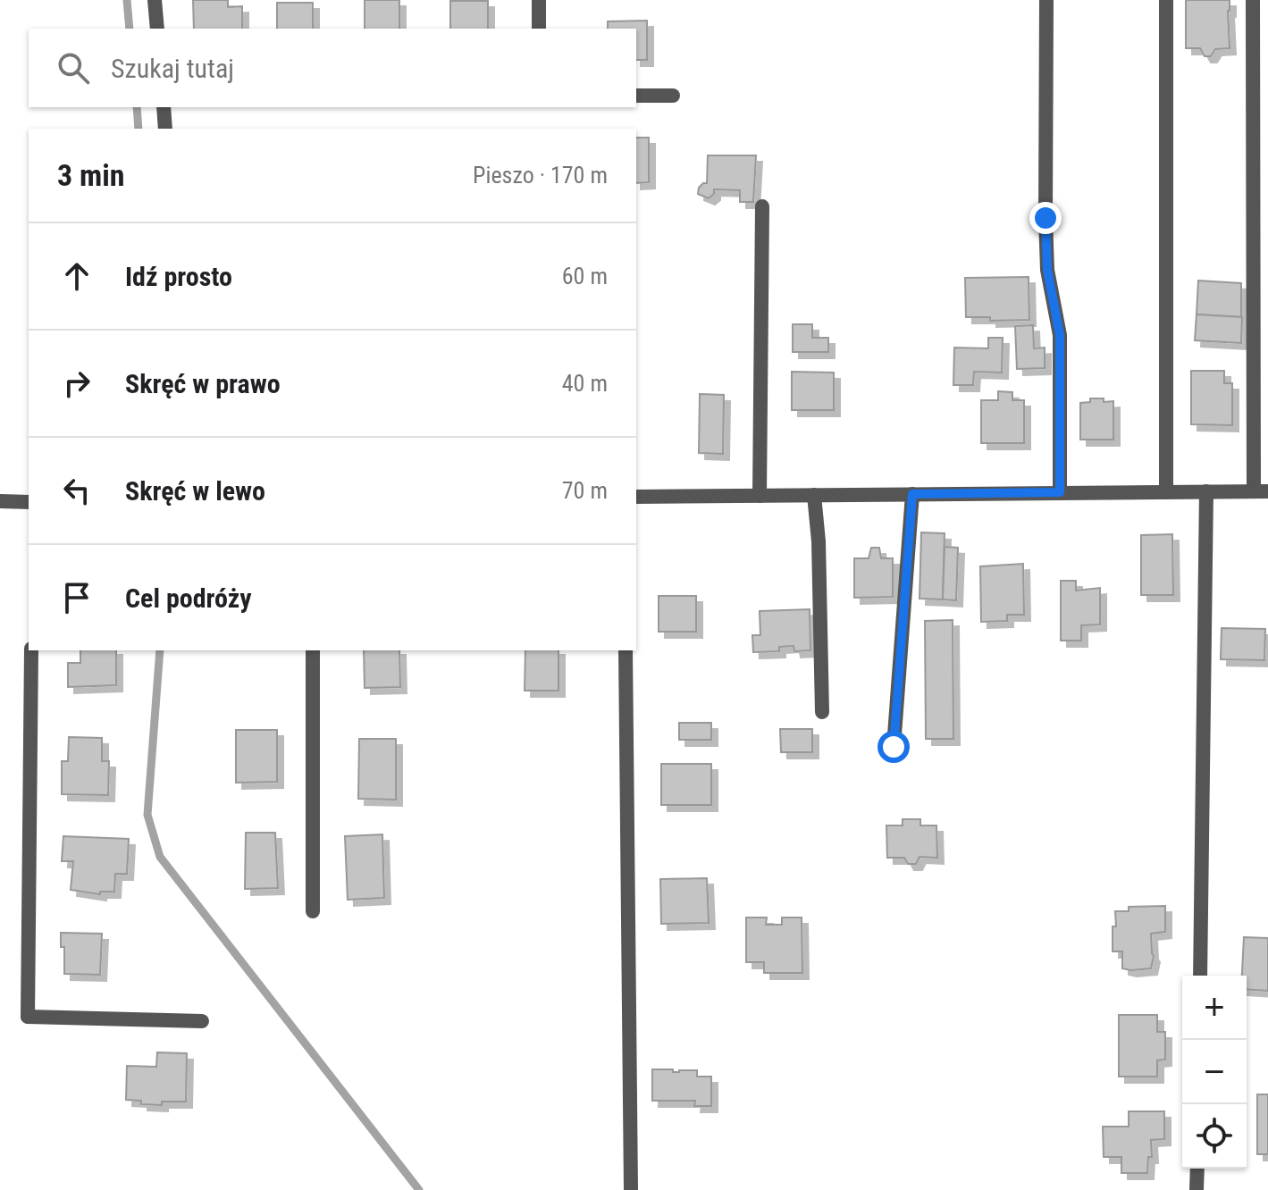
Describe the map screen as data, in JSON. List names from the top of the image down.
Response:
{
  "page": {
    "search": "Szukaj tutaj",
    "heading": ["3 min", "Pieszo · 170 m"],
    "list": [
      ["Idź prosto", "60 m"],
      ["Skręć w prawo", "40 m"],
      ["Skręć w lewo", "70 m"],
      "Cel podróży"
    ],
    "map_buttons": ["+", "−"]
  }
}
